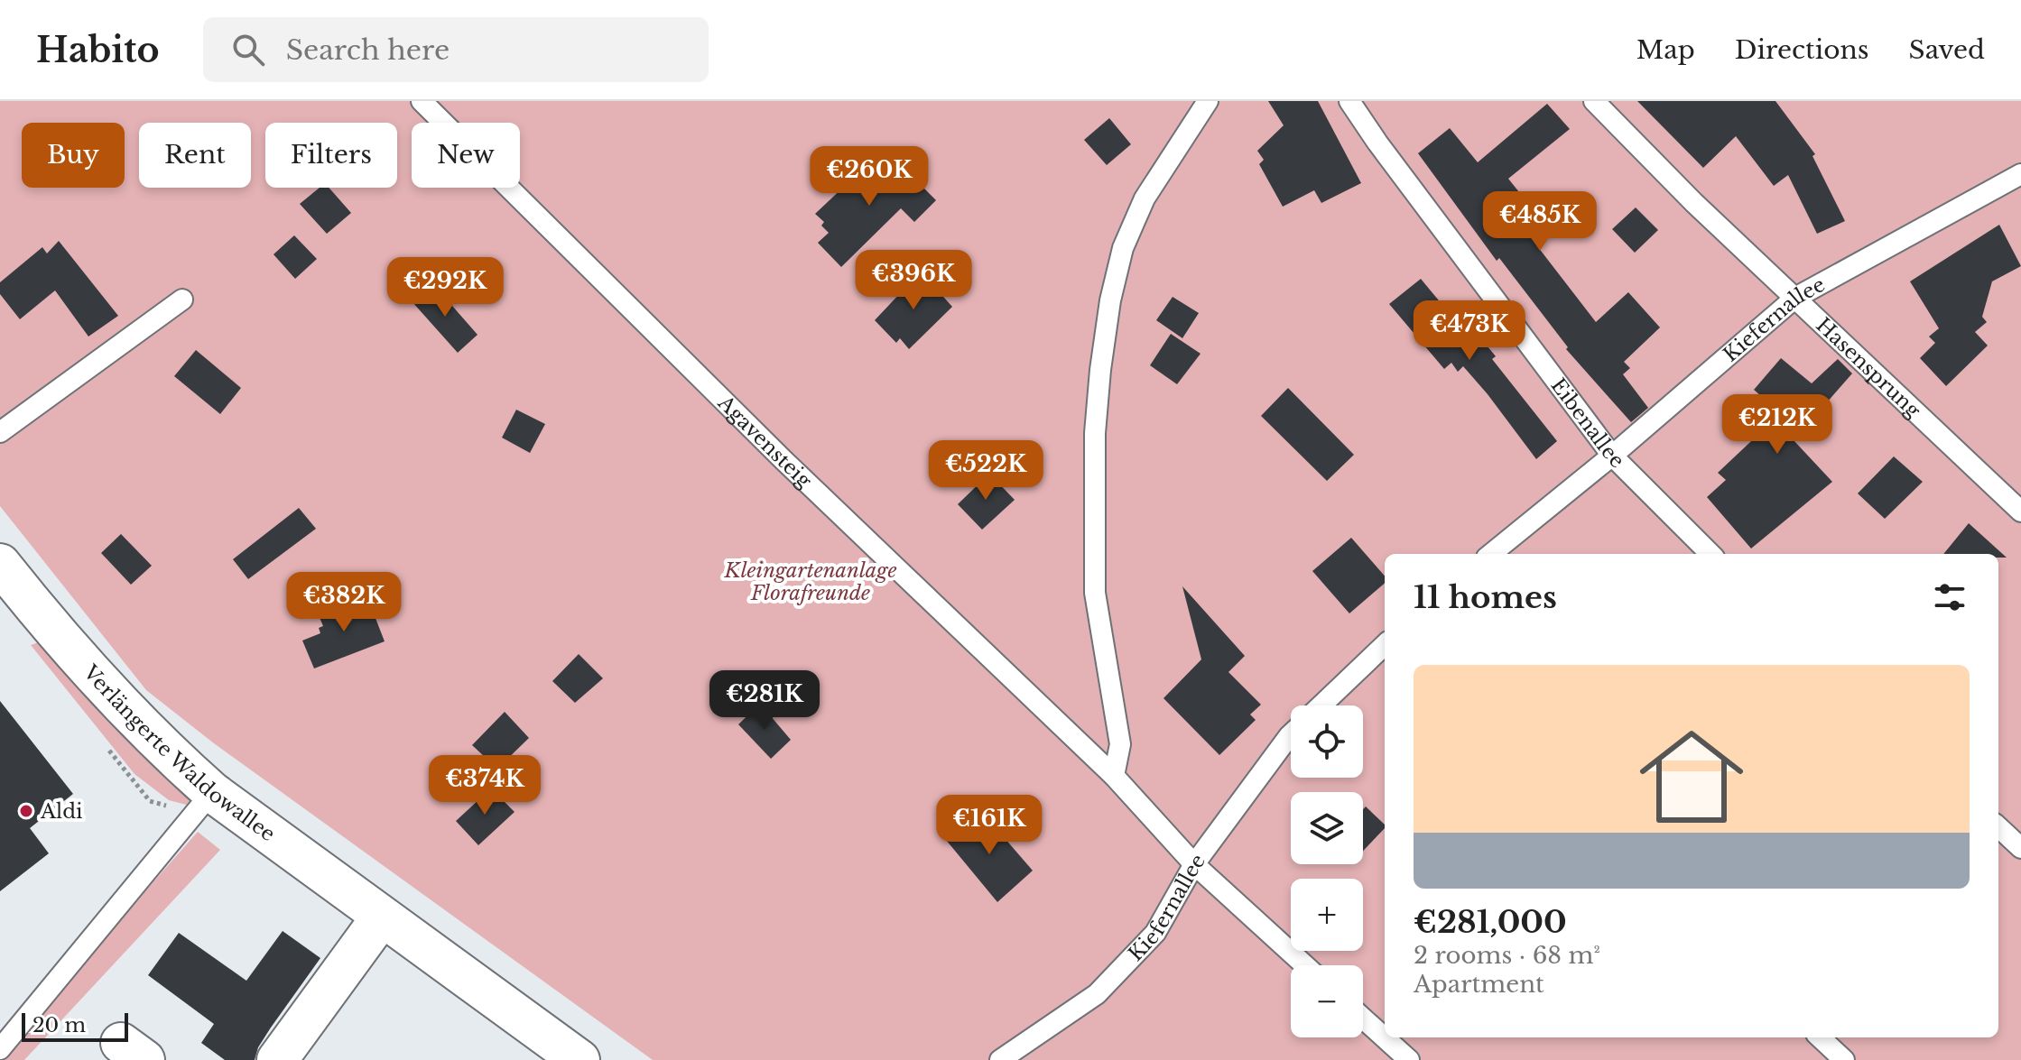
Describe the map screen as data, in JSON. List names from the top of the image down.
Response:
{
  "streets": {
    "street": ["Verlängerte Waldowallee"],
    "lane": [
      "Kiefernallee",
      "Hasensprung",
      "Eibenallee",
      "Agavensteig"
    ]
  },
  "crossings": [
    ["Kiefernallee", "Hasensprung"],
    ["Kiefernallee", "Eibenallee"],
    ["Kiefernallee", "Agavensteig"]
  ],
  "parks": ["Kleingartenanlage Florafreunde"],
  "places": ["Aldi"],
  "scale_bar": "20 m",
  "page": {
    "header": "Habito",
    "search": "Search here",
    "nav": ["Map", "Directions", "Saved"],
    "chip": [
      "Buy",
      "Rent",
      "Filters",
      "New"
    ],
    "price": [
      "€260K",
      "€485K",
      "€396K",
      "€292K",
      "€473K",
      "€212K",
      "€522K",
      "€382K",
      "€281K",
      "€374K",
      "€161K"
    ],
    "heading": "11 homes",
    "list": [
      {
        "name": "€281,000",
        "note": "2 rooms · 68 m² · Apartment"
      }
    ],
    "map_buttons": ["+", "−"],
    "scale": "20 m"
  }
}
